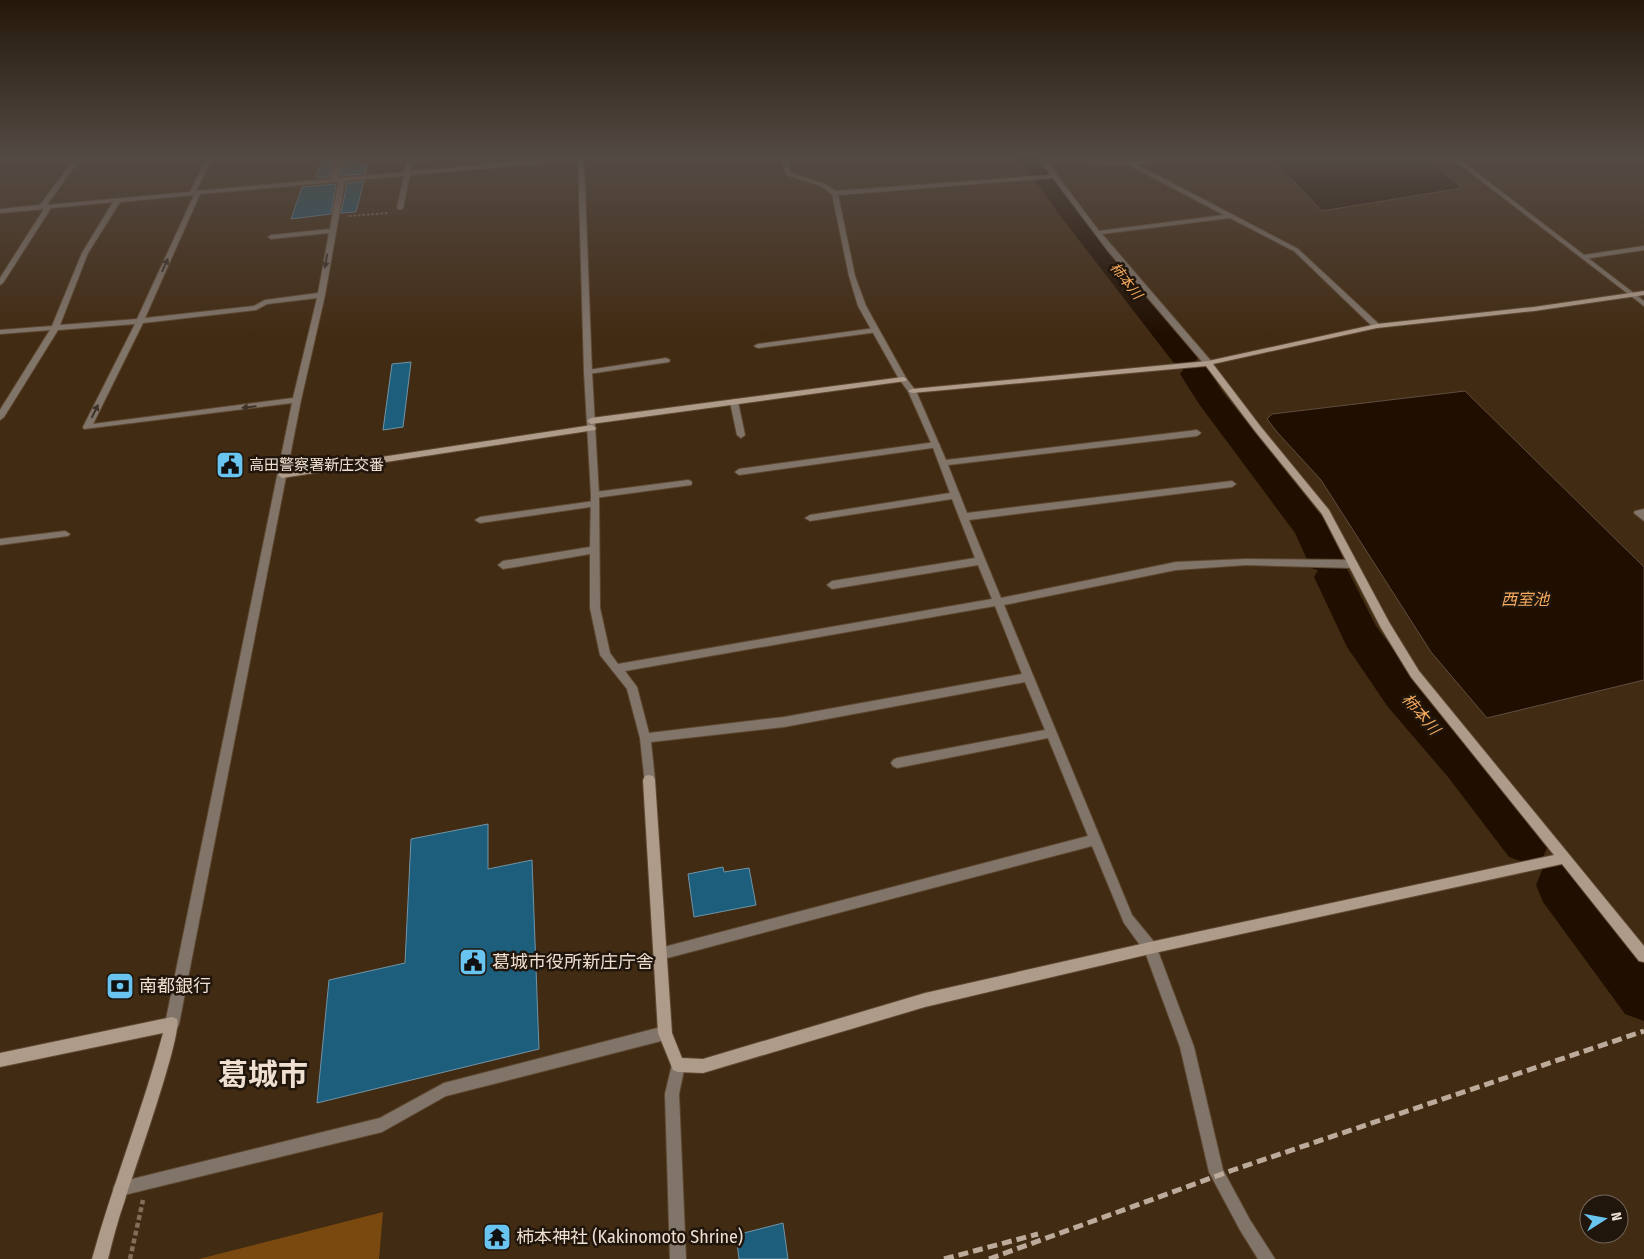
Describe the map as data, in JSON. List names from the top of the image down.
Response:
{
  "districts": ["葛城市"],
  "water": ["柿本川", "西室池"],
  "places": {
    "public building": ["高田警察署新庄交番", "葛城市役所新庄庁舎"],
    "bank": ["南都銀行"],
    "temple": ["柿本神社 (Kakinomoto Shrine)"]
  },
  "north": "right"
}
